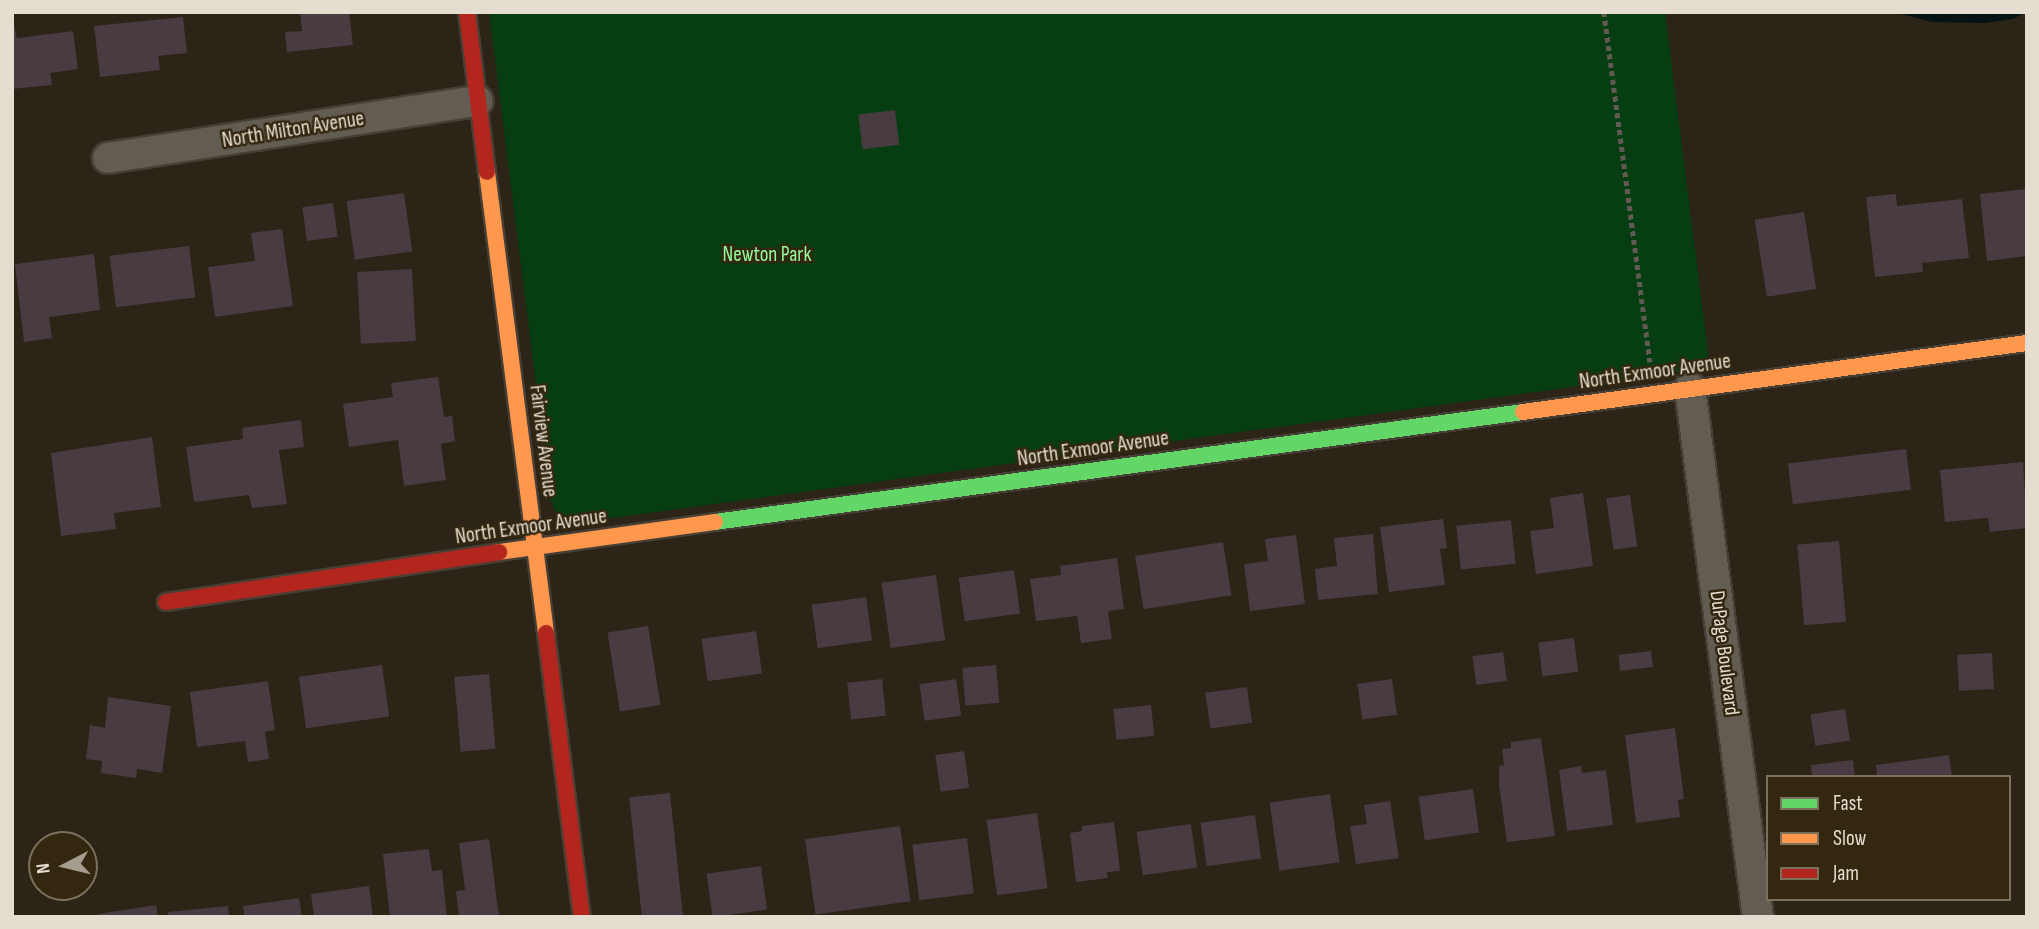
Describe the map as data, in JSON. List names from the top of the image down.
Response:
{
  "streets": {
    "street": [
      "North Milton Avenue",
      "North Exmoor Avenue",
      "Fairview Avenue",
      "DuPage Boulevard"
    ]
  },
  "crossings": [
    ["North Milton Avenue", "Fairview Avenue"],
    ["North Exmoor Avenue", "Fairview Avenue"],
    ["North Exmoor Avenue", "DuPage Boulevard"]
  ],
  "parks": ["Newton Park"],
  "legend": ["Fast", "Slow", "Jam"],
  "north": "left"
}
